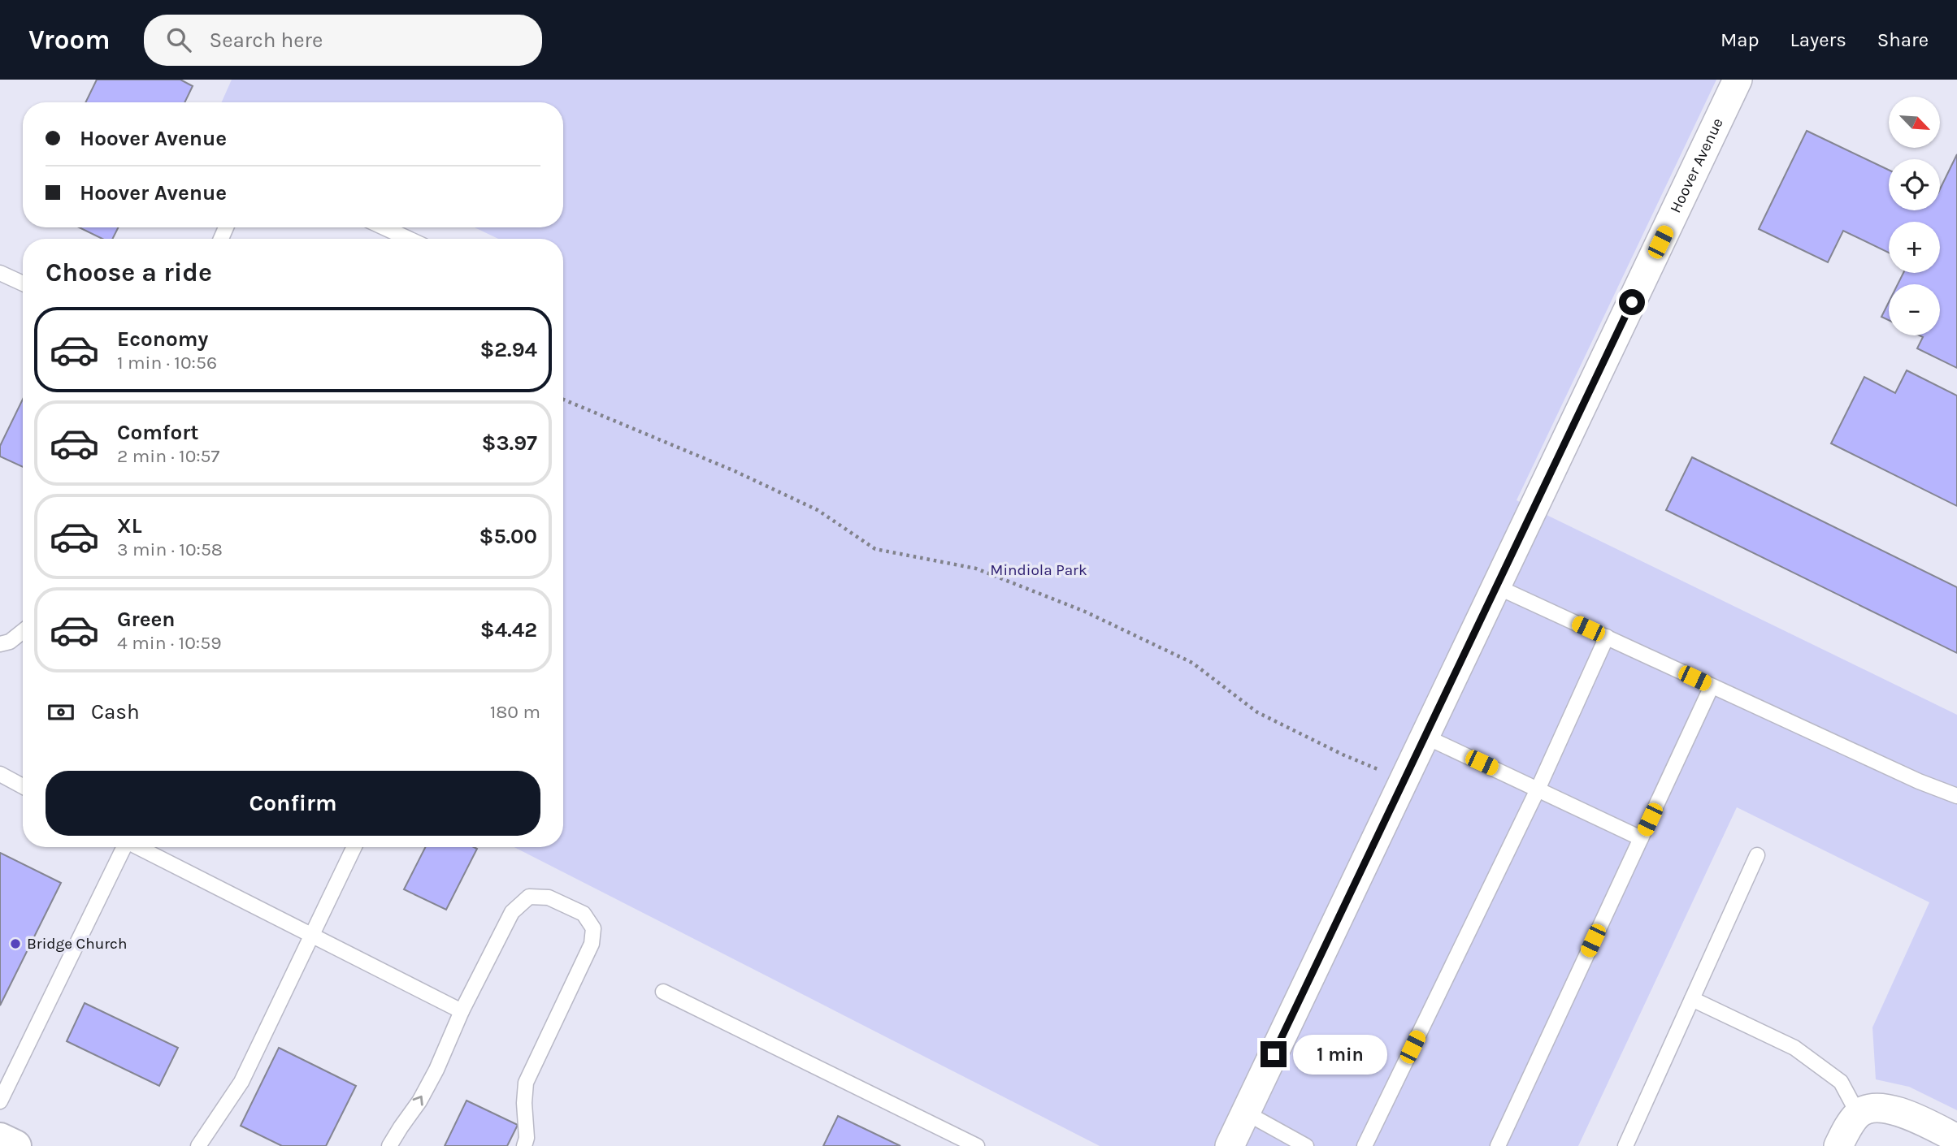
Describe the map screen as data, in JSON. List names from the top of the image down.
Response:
{
  "streets": {
    "street": ["Hoover Avenue"]
  },
  "parks": ["Mindiola Park"],
  "places": ["Bridge Church"],
  "north": "bottom right",
  "page": {
    "header": "Vroom",
    "search": "Search here",
    "nav": ["Map", "Layers", "Share"],
    "map_buttons": ["+", "−"],
    "banner": ["Hoover Avenue", "Hoover Avenue"],
    "heading": "Choose a ride",
    "list": [
      {
        "name": "Economy",
        "note": "1 min · 10:56",
        "value": "$2.94"
      },
      {
        "name": "Comfort",
        "note": "2 min · 10:57",
        "value": "$3.97"
      },
      {
        "name": "XL",
        "note": "3 min · 10:58",
        "value": "$5.00"
      },
      {
        "name": "Green",
        "note": "4 min · 10:59",
        "value": "$4.42"
      }
    ],
    "pay": ["Cash", "180 m"],
    "buttons": "Confirm",
    "bubble": "1 min"
  }
}
